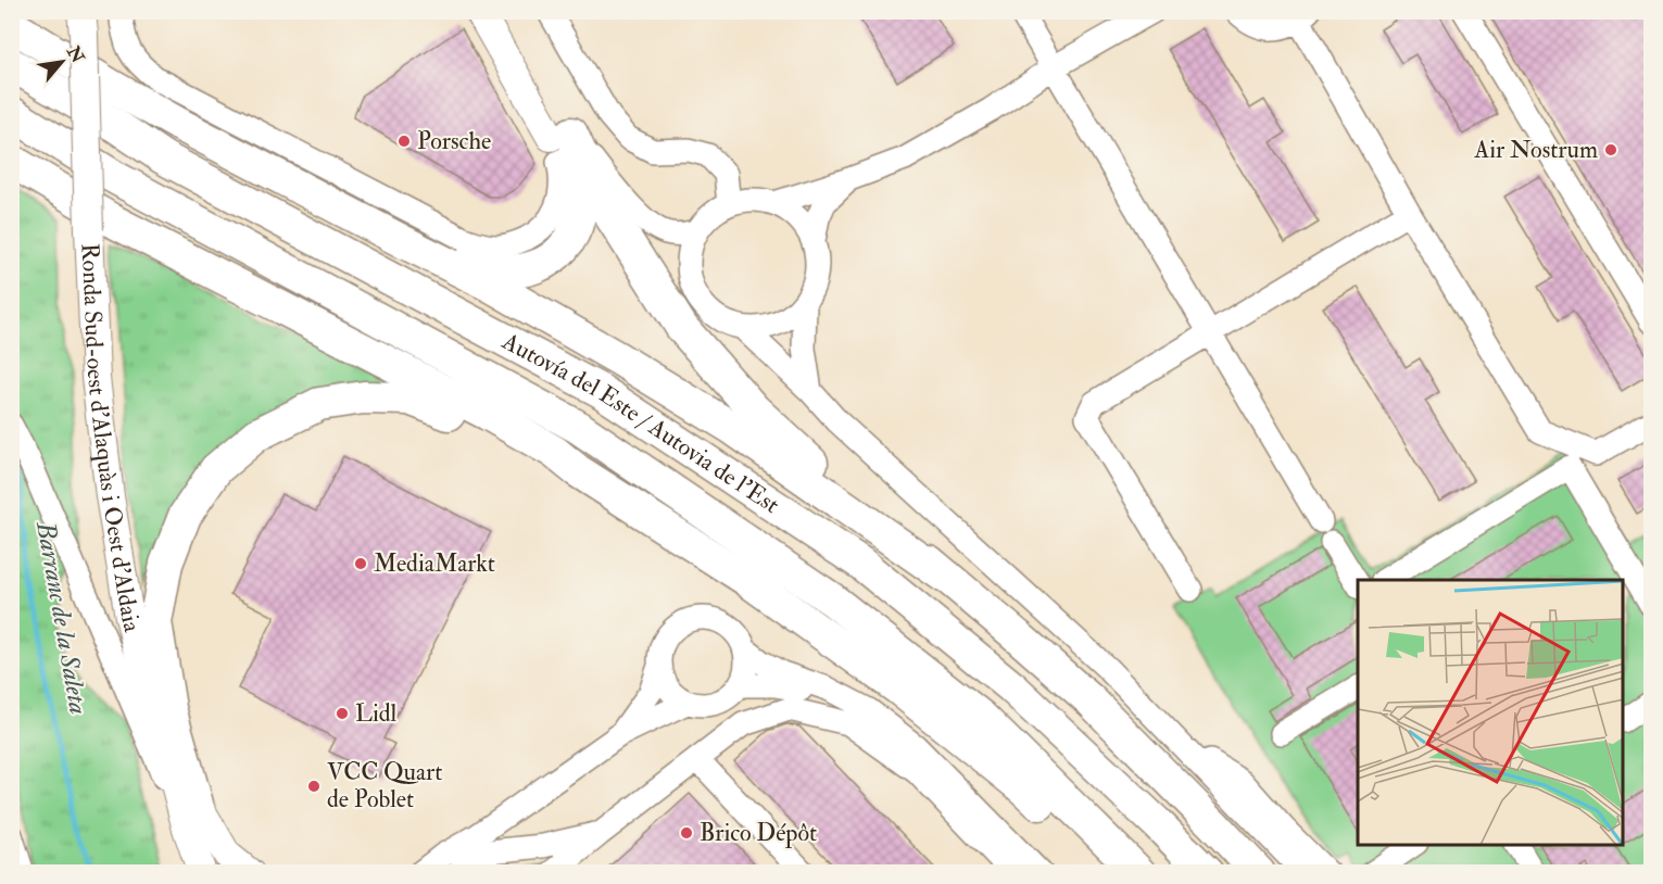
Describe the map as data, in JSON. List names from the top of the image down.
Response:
{
  "streets": {
    "highway": ["Autovía del Este / Autovia de l'Est"],
    "main road": ["Ronda Sud-oest d'Alaquàs i Oest d'Aldaia"]
  },
  "water": ["Barranc de la Saleta"],
  "places": [
    "Porsche",
    "Air Nostrum",
    "MediaMarkt",
    "Lidl",
    "VCC Quart de Poblet",
    "Brico Dépôt"
  ],
  "north": "top right"
}
